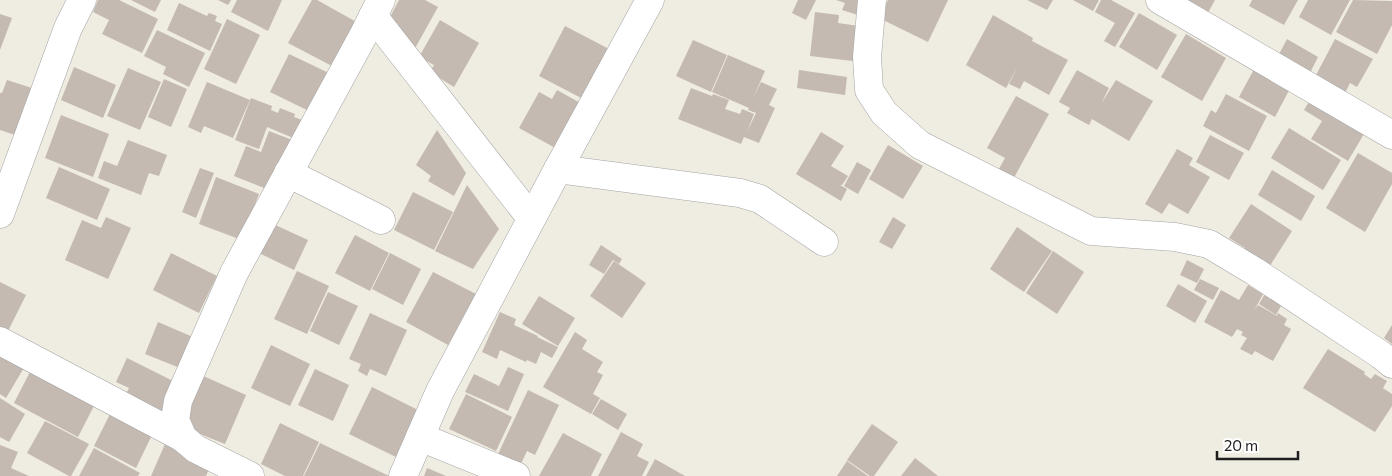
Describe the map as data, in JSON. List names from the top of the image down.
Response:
{
  "scale_bar": "20 m"
}
